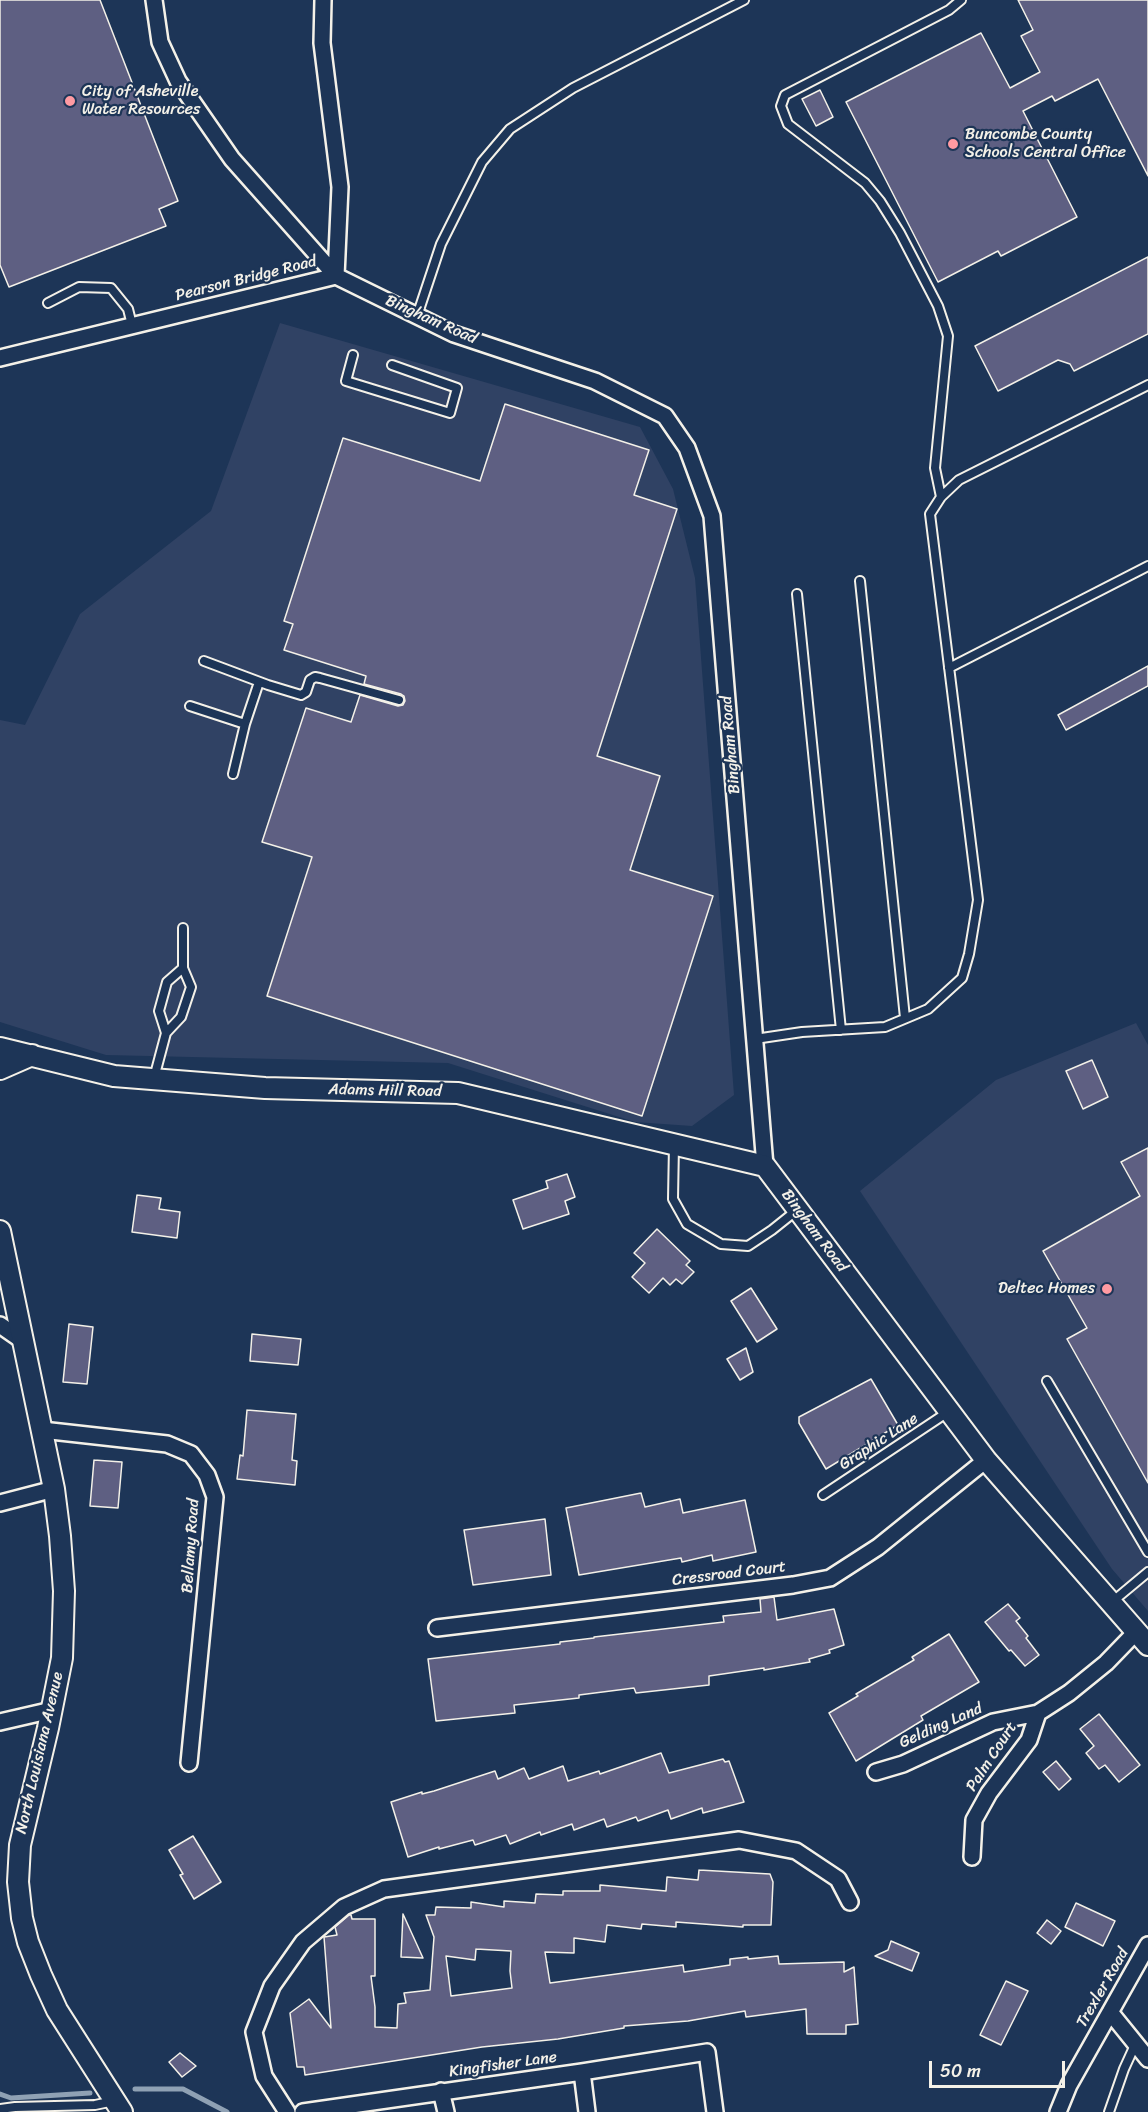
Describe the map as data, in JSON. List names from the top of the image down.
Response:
{
  "streets": {
    "street": [
      "Pearson Bridge Road",
      "Bingham Road",
      "Adams Hill Road",
      "Bellamy Road",
      "Cressroad Court",
      "Gelding Land",
      "North Louisiana Avenue",
      "Palm Court",
      "Trexler Road",
      "Kingfisher Lane"
    ],
    "lane": ["Graphic Lane"]
  },
  "crossings": [
    ["Pearson Bridge Road", "Bingham Road"],
    ["Bingham Road", "Adams Hill Road"],
    ["Bingham Road", "Graphic Lane"],
    ["Bingham Road", "Cressroad Court"],
    ["Bingham Road", "Gelding Land"],
    ["Bellamy Road", "North Louisiana Avenue"],
    ["Gelding Land", "Palm Court"]
  ],
  "places": ["City of Asheville Water Resources", "Buncombe County Schools Central Office", "Deltec Homes"],
  "scale_bar": "50 m"
}
